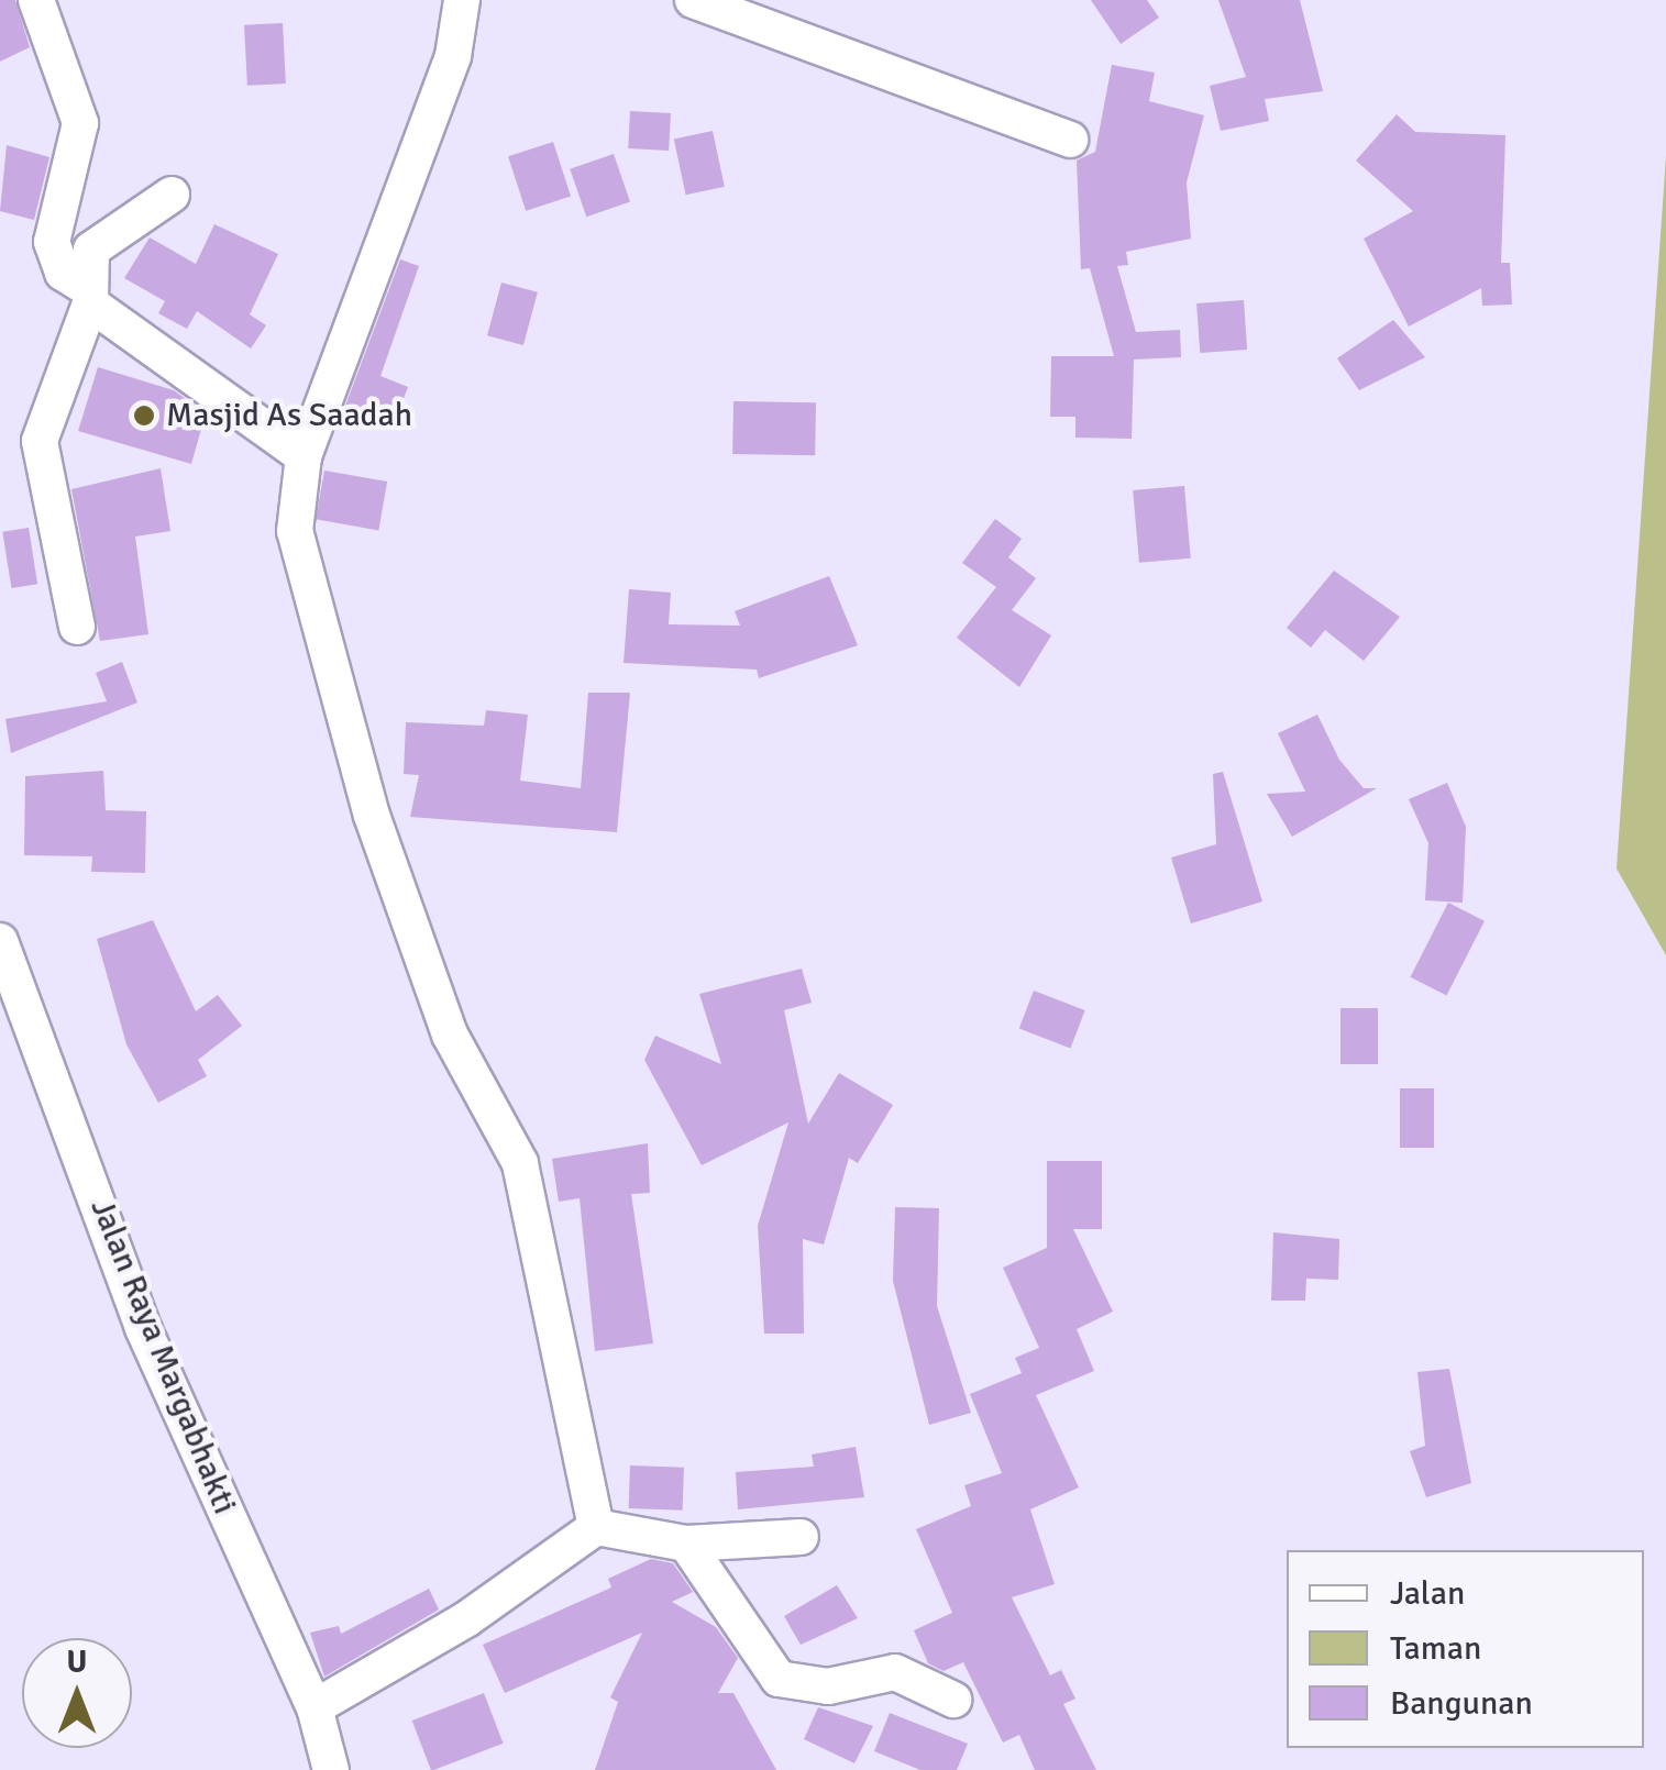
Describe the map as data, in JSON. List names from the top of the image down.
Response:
{
  "streets": {
    "street": ["Jalan Raya Margabhakti"]
  },
  "places": ["Masjid As Saadah"],
  "legend": ["Jalan", "Taman", "Bangunan"],
  "north": "top"
}
